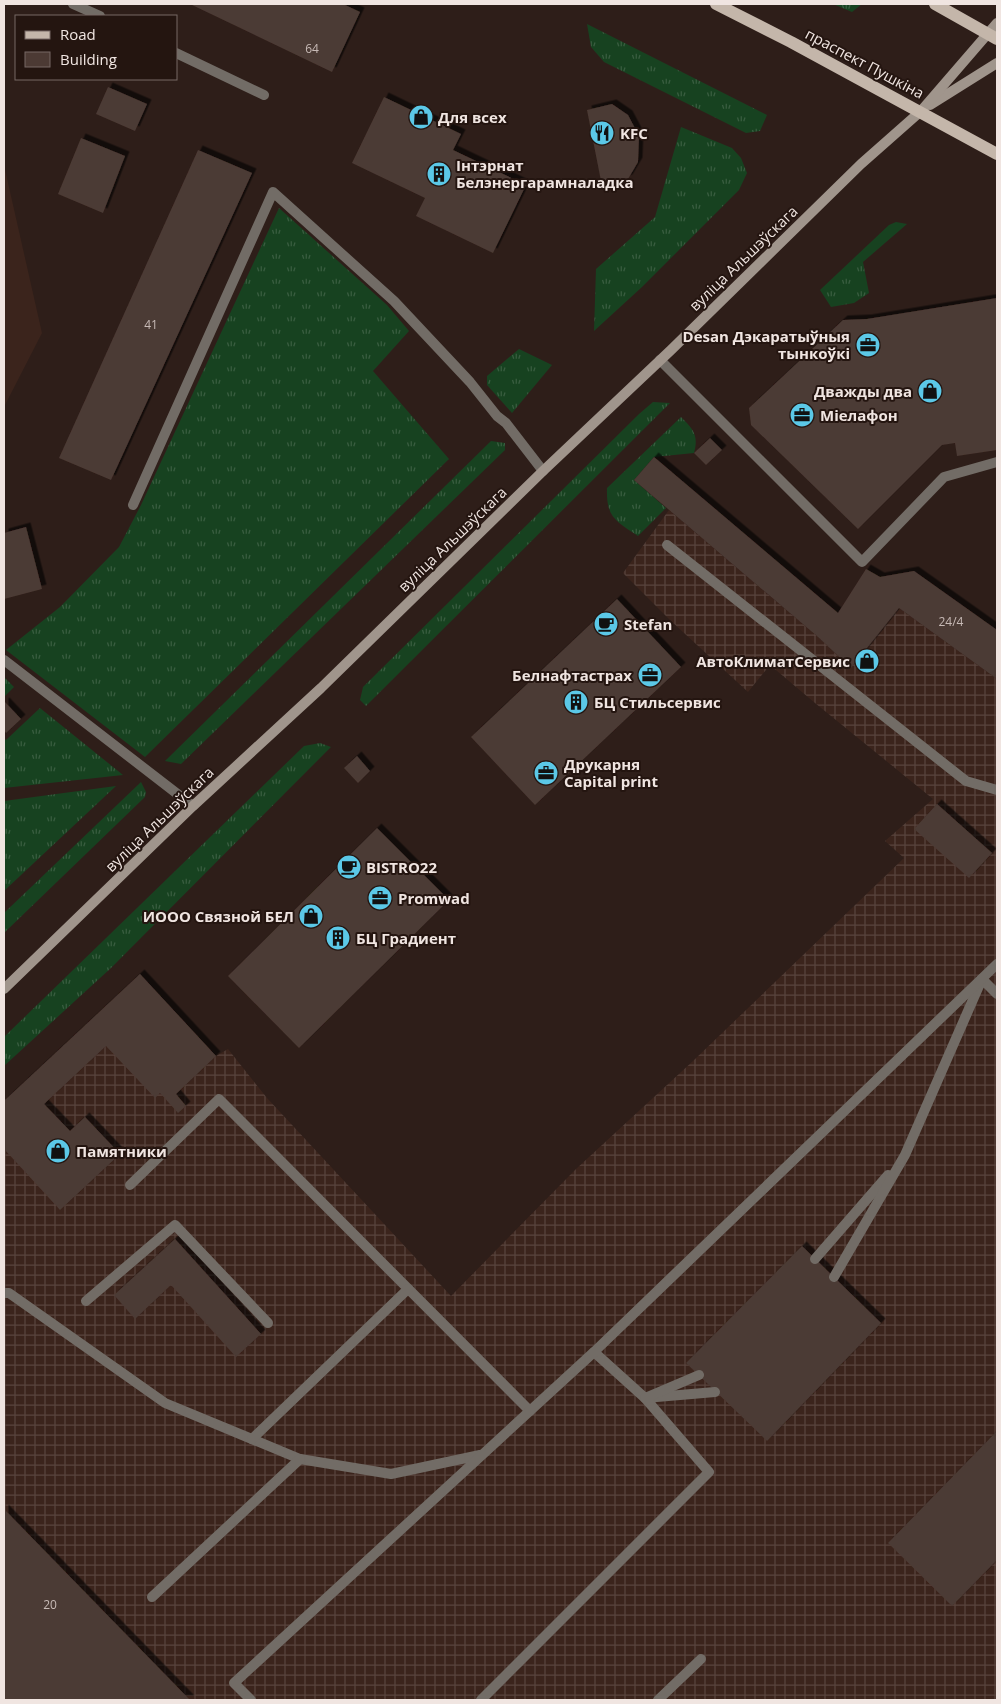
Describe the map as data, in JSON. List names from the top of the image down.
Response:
{
  "streets": {
    "main road": ["праспект Пушкіна", "вуліца Альшэўскага"]
  },
  "crossings": [
    ["праспект Пушкіна", "вуліца Альшэўскага"]
  ],
  "places": {
    "shop": [
      "Для всех",
      "Дважды два",
      "АвтоКлиматСервис",
      "ИООО Связной БЕЛ",
      "Памятники"
    ],
    "restaurant": ["KFC"],
    "building": ["Інтэрнат Белэнергарамналадка", "БЦ Стильсервис", "БЦ Градиент"],
    "office": [
      "Desan Дэкаратыўныя тынкоўкі",
      "Міелафон",
      "Белнафтастрах",
      "Друкарня Capital print",
      "Promwad"
    ],
    "cafe": ["Stefan", "BISTRO22"]
  },
  "house_numbers": [
    "64",
    "41",
    "24/4",
    "20"
  ],
  "legend": ["Road", "Building"]
}
